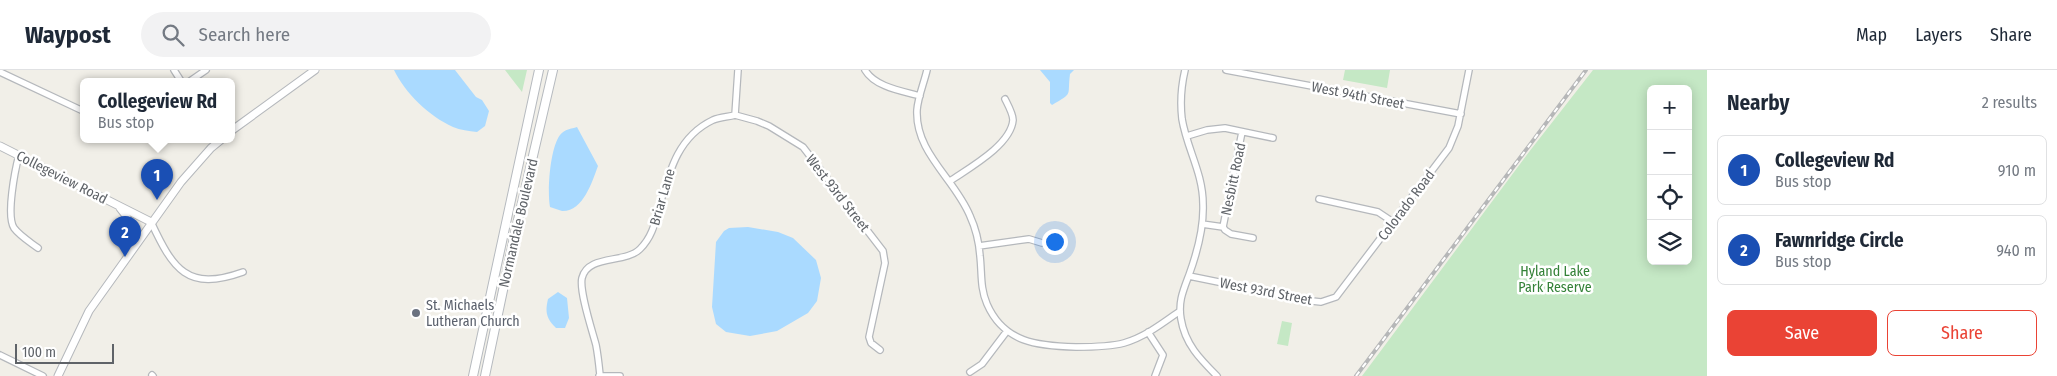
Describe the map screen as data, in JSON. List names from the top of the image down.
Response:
{
  "streets": {
    "main road": ["Normandale Boulevard"],
    "street": [
      "West 94th Street",
      "Collegeview Road",
      "Nesbitt Road",
      "West 93rd Street",
      "Briar Lane",
      "Colorado Road"
    ]
  },
  "crossings": [
    ["West 94th Street", "Colorado Road"],
    ["Nesbitt Road", "West 93rd Street"],
    ["West 93rd Street", "Briar Lane"],
    ["West 93rd Street", "Colorado Road"]
  ],
  "parks": ["Hyland Lake Park Reserve"],
  "places": ["St. Michaels Lutheran Church"],
  "scale_bar": "100 m",
  "page": {
    "header": "Waypost",
    "search": "Search here",
    "nav": ["Map", "Layers", "Share"],
    "heading": ["Nearby", "2 results"],
    "popup": ["Collegeview Rd", "Bus stop"],
    "map_buttons": ["+", "−"],
    "list": [
      {
        "mark": "1",
        "name": "Collegeview Rd",
        "note": "Bus stop",
        "value": "910 m"
      },
      {
        "mark": "2",
        "name": "Fawnridge Circle",
        "note": "Bus stop",
        "value": "940 m"
      }
    ],
    "pins": ["1", "2"],
    "buttons": ["Save", "Share"],
    "scale": "100 m"
  }
}
